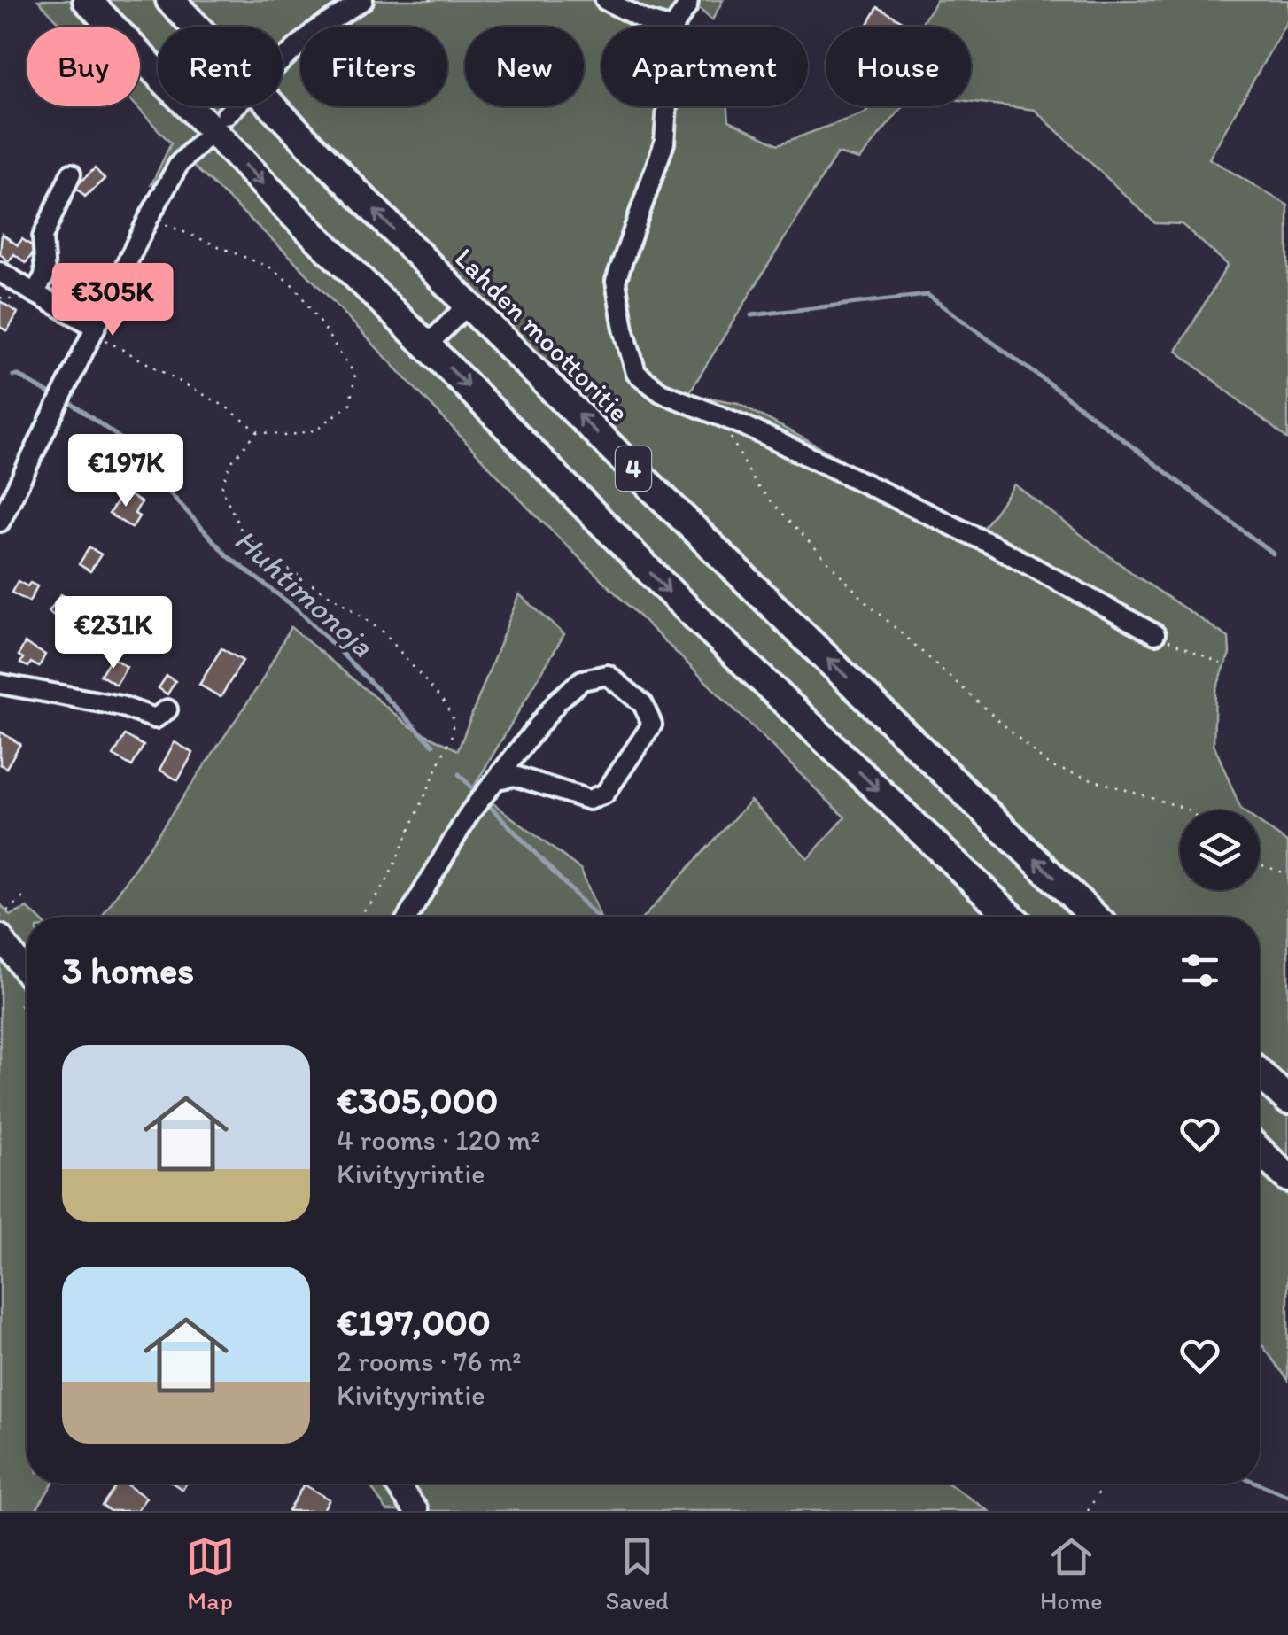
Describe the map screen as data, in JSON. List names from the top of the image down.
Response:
{
  "streets": {
    "highway": ["Lahden moottoritie", "4"]
  },
  "water": ["Huhtimonoja"],
  "page": {
    "chip": [
      "Buy",
      "Rent",
      "Filters",
      "New",
      "Apartment",
      "House"
    ],
    "price": ["€305K", "€197K", "€231K"],
    "heading": "3 homes",
    "list": [
      {
        "name": "€305,000",
        "note": "4 rooms · 120 m² · Kivityyrintie"
      },
      {
        "name": "€197,000",
        "note": "2 rooms · 76 m² · Kivityyrintie"
      }
    ],
    "tabs": ["Map", "Saved", "Home"]
  }
}
